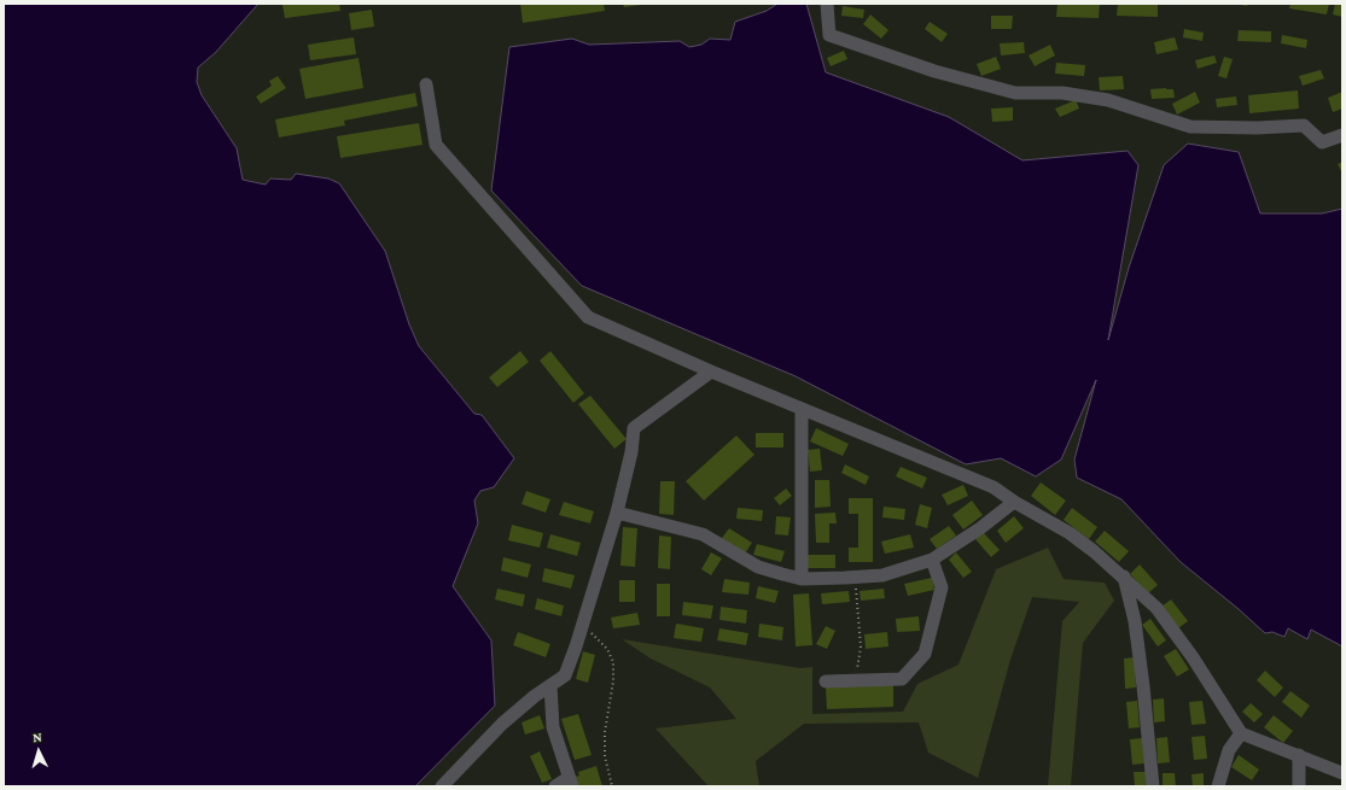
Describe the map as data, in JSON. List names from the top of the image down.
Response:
{
  "north": "top"
}
